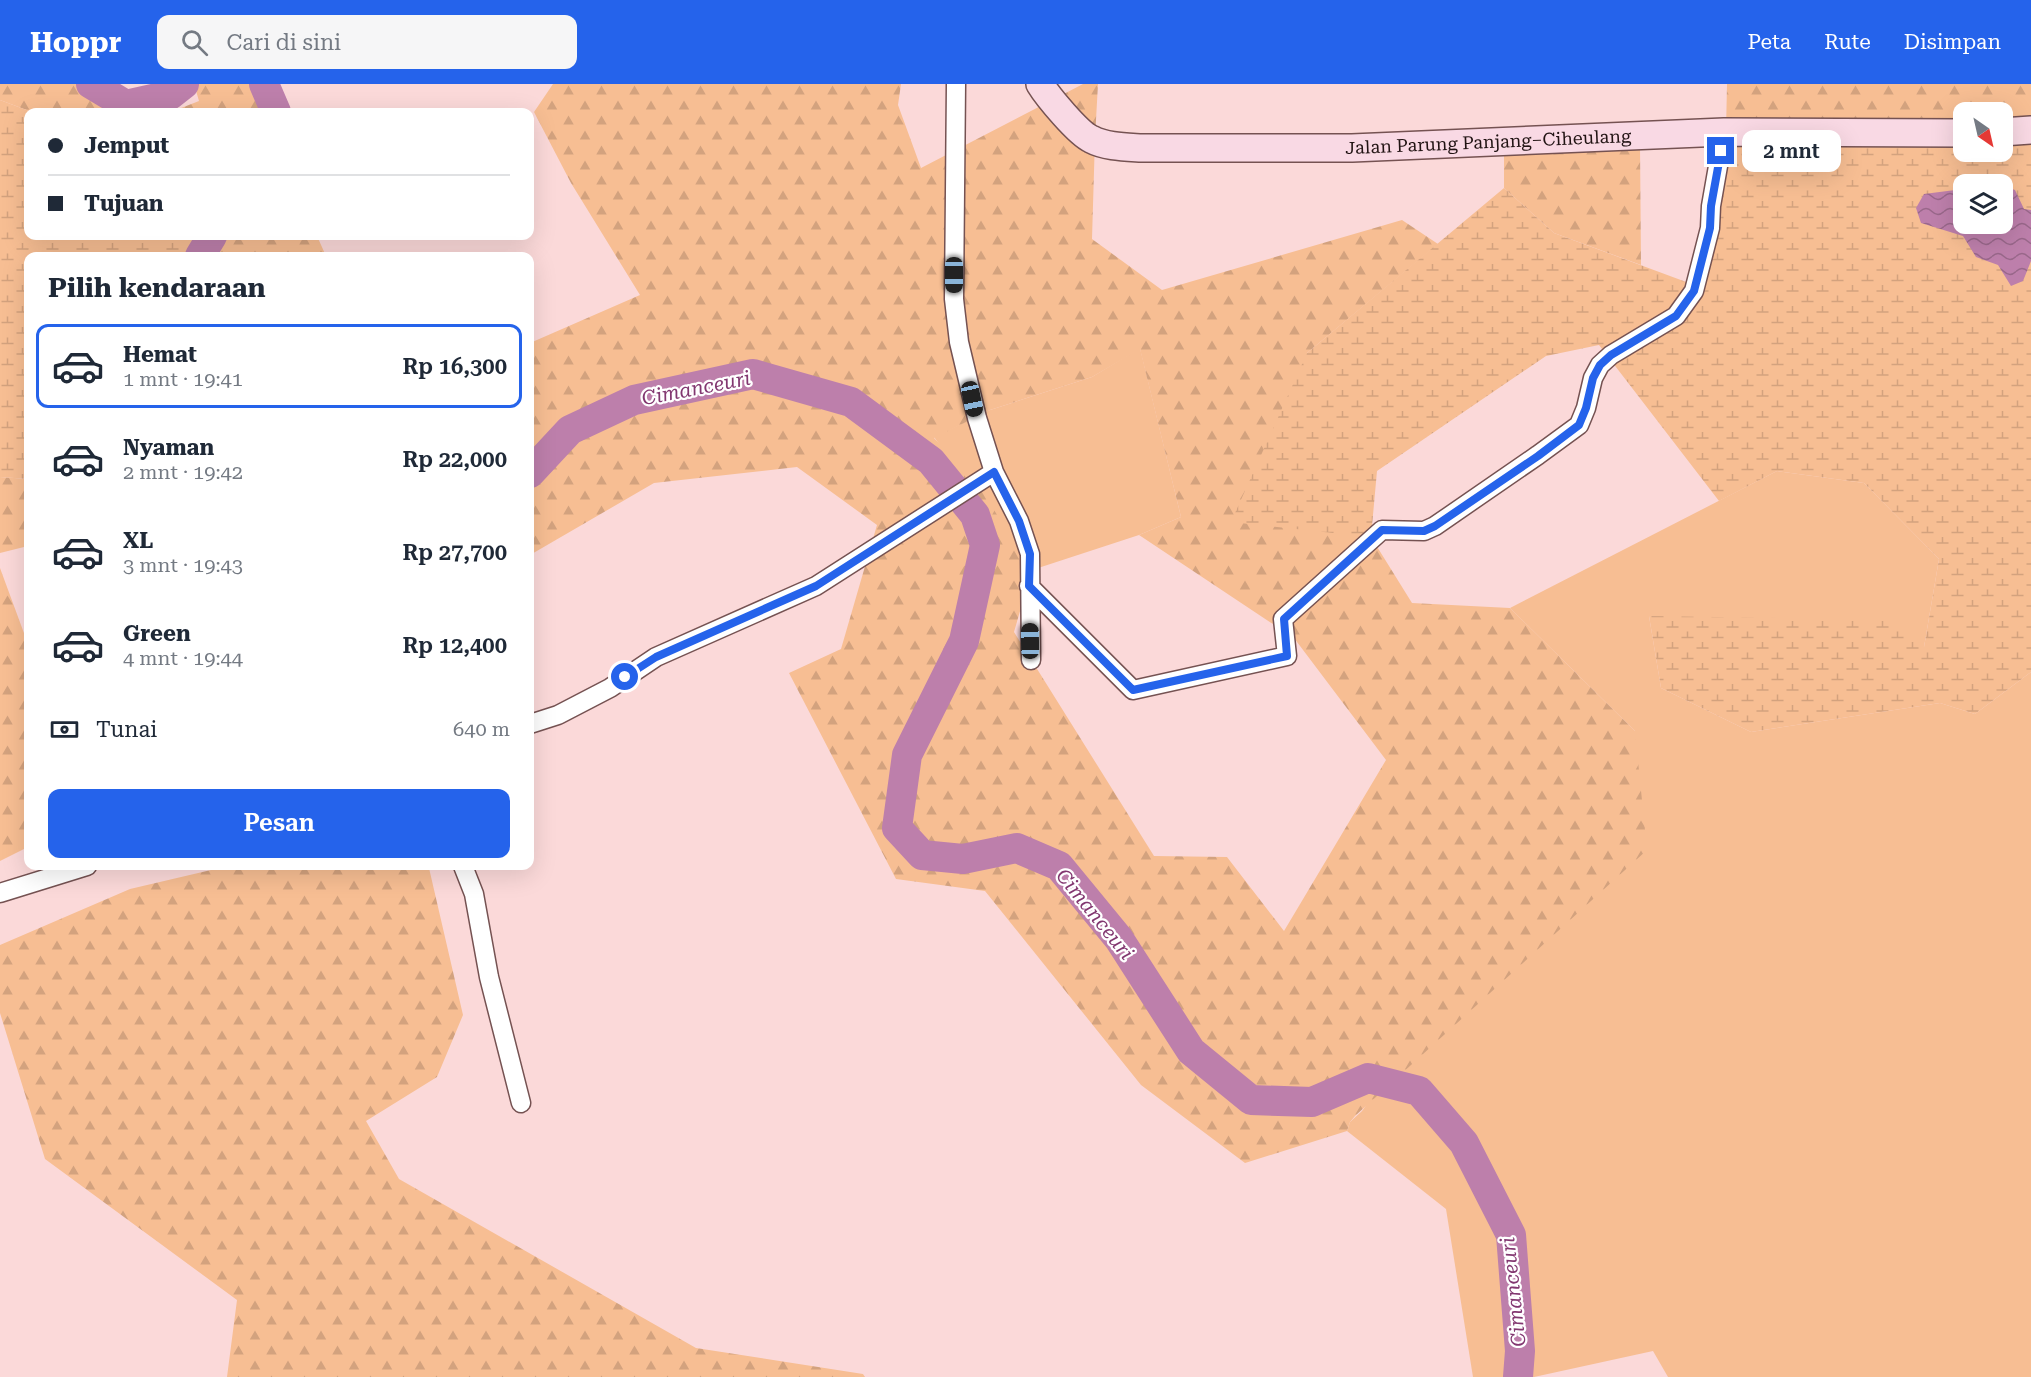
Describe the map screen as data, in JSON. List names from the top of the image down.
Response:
{
  "streets": {
    "street": ["Jalan Parung Panjang–Ciheulang"]
  },
  "water": ["Cimanceuri"],
  "north": "bottom right",
  "page": {
    "header": "Hoppr",
    "search": "Cari di sini",
    "nav": ["Peta", "Rute", "Disimpan"],
    "banner": ["Jemput", "Tujuan"],
    "bubble": "2 mnt",
    "heading": "Pilih kendaraan",
    "list": [
      {
        "name": "Hemat",
        "note": "1 mnt · 19:41",
        "value": "Rp 16,300"
      },
      {
        "name": "Nyaman",
        "note": "2 mnt · 19:42",
        "value": "Rp 22,000"
      },
      {
        "name": "XL",
        "note": "3 mnt · 19:43",
        "value": "Rp 27,700"
      },
      {
        "name": "Green",
        "note": "4 mnt · 19:44",
        "value": "Rp 12,400"
      }
    ],
    "pay": ["Tunai", "640 m"],
    "buttons": "Pesan"
  }
}
